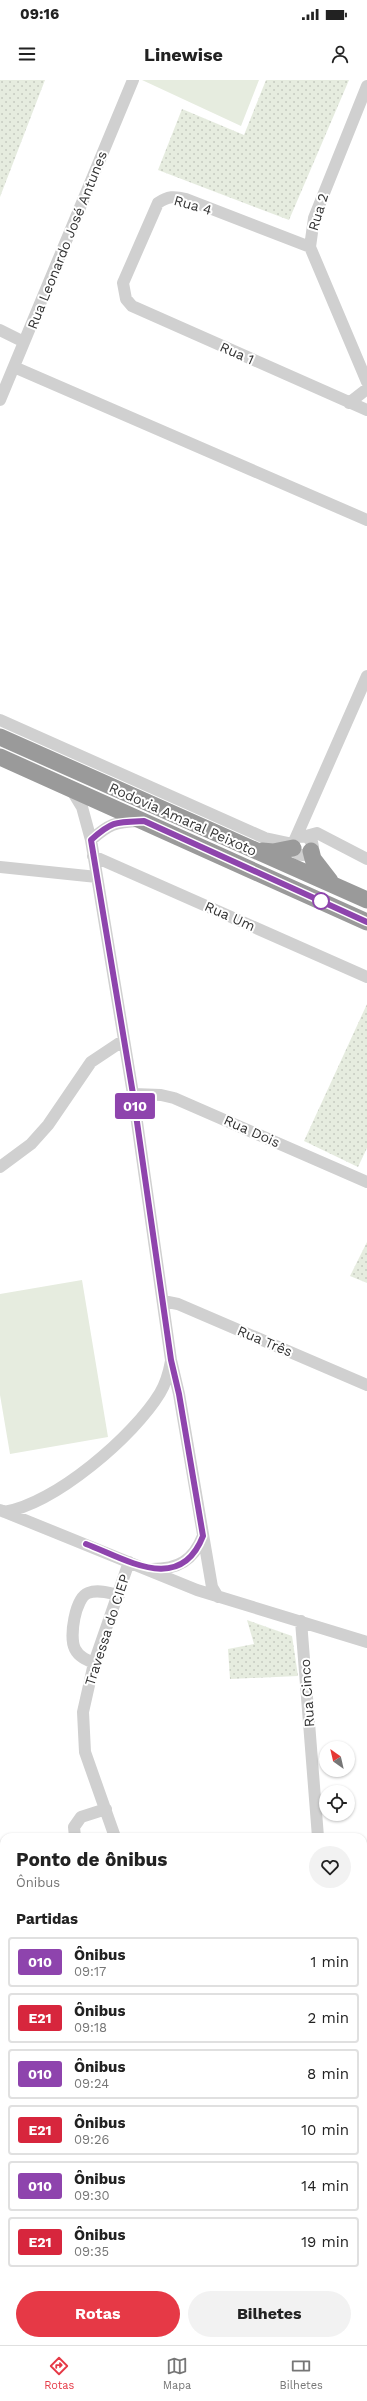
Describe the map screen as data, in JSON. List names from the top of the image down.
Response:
{
  "streets": {
    "highway": ["Rodovia Amaral Peixoto"],
    "street": [
      "Rua 4",
      "Rua 2",
      "Rua Leonardo José Antunes",
      "Rua 1",
      "Rua Um",
      "Rua Dois",
      "Rua Três",
      "Travessa do CIEP",
      "Rua Cinco"
    ]
  },
  "crossings": [
    ["Rua 4", "Rua 2"],
    ["Rua 4", "Rua 1"]
  ],
  "lines": ["bus line 010"],
  "north": "top left",
  "page": {
    "status": "09:16",
    "header": "Linewise",
    "on_map": "010",
    "heading": [
      ["Ponto de ônibus", "Ônibus"],
      "Partidas"
    ],
    "list": [
      {
        "mark": "010",
        "name": "Ônibus",
        "note": "09:17",
        "value": "1 min"
      },
      {
        "mark": "E21",
        "name": "Ônibus",
        "note": "09:18",
        "value": "2 min"
      },
      {
        "mark": "010",
        "name": "Ônibus",
        "note": "09:24",
        "value": "8 min"
      },
      {
        "mark": "E21",
        "name": "Ônibus",
        "note": "09:26",
        "value": "10 min"
      },
      {
        "mark": "010",
        "name": "Ônibus",
        "note": "09:30",
        "value": "14 min"
      },
      {
        "mark": "E21",
        "name": "Ônibus",
        "note": "09:35",
        "value": "19 min"
      }
    ],
    "buttons": ["Rotas", "Bilhetes"],
    "tabs": ["Rotas", "Mapa", "Bilhetes"]
  }
}
